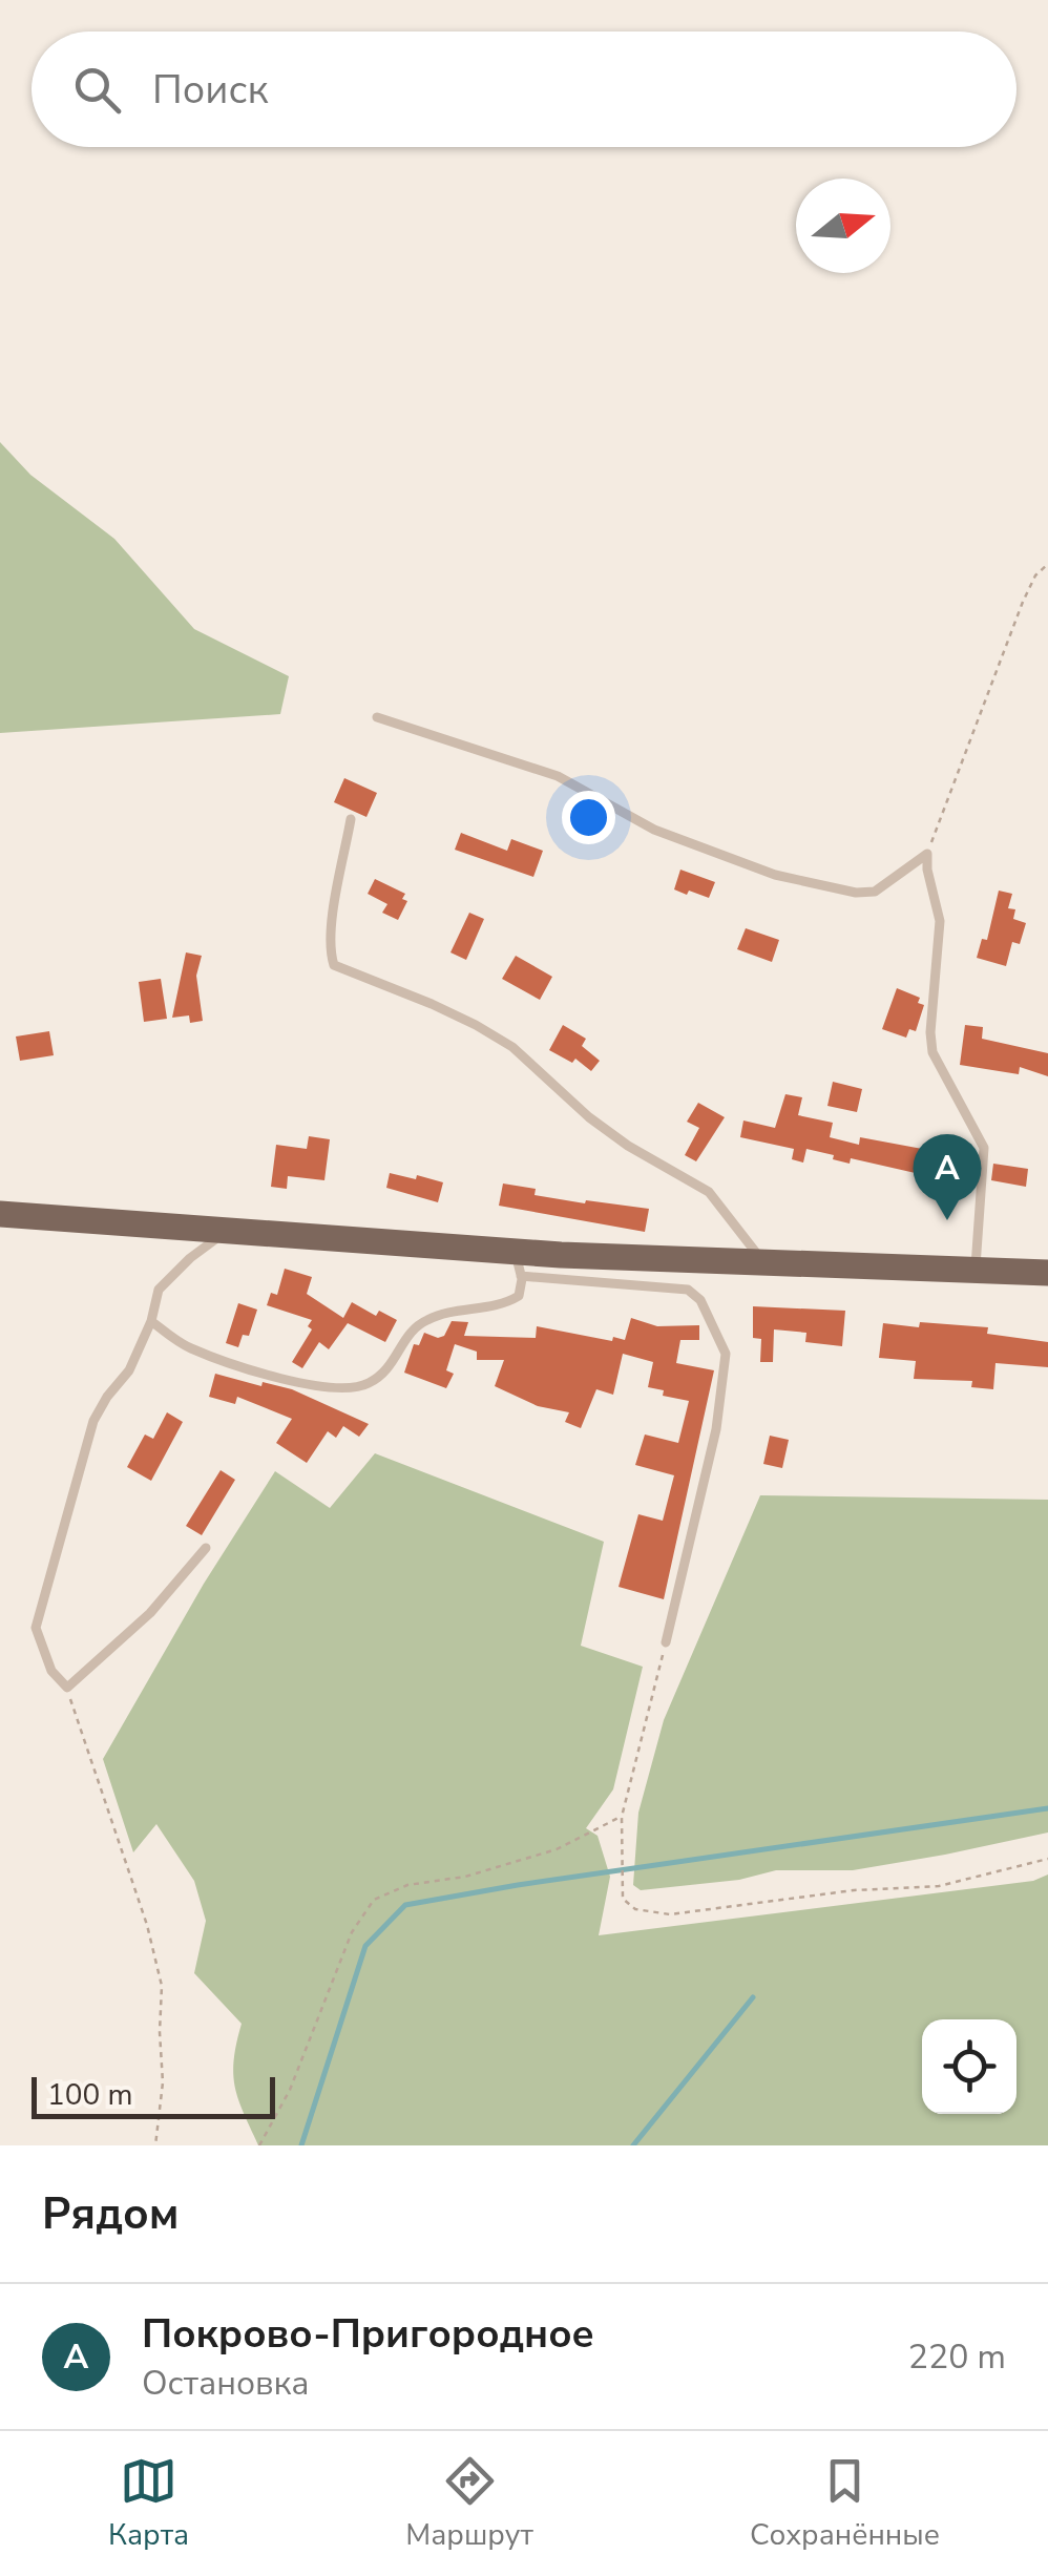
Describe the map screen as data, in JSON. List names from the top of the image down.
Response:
{
  "scale_bar": "100 m",
  "north": "right",
  "page": {
    "search": "Поиск",
    "pins": "A",
    "scale": "100 m",
    "heading": "Рядом",
    "list": [
      {
        "mark": "A",
        "name": "Покрово-Пригородное",
        "note": "Остановка",
        "value": "220 m"
      }
    ],
    "nav": ["Карта", "Маршрут", "Сохранённые"]
  }
}
